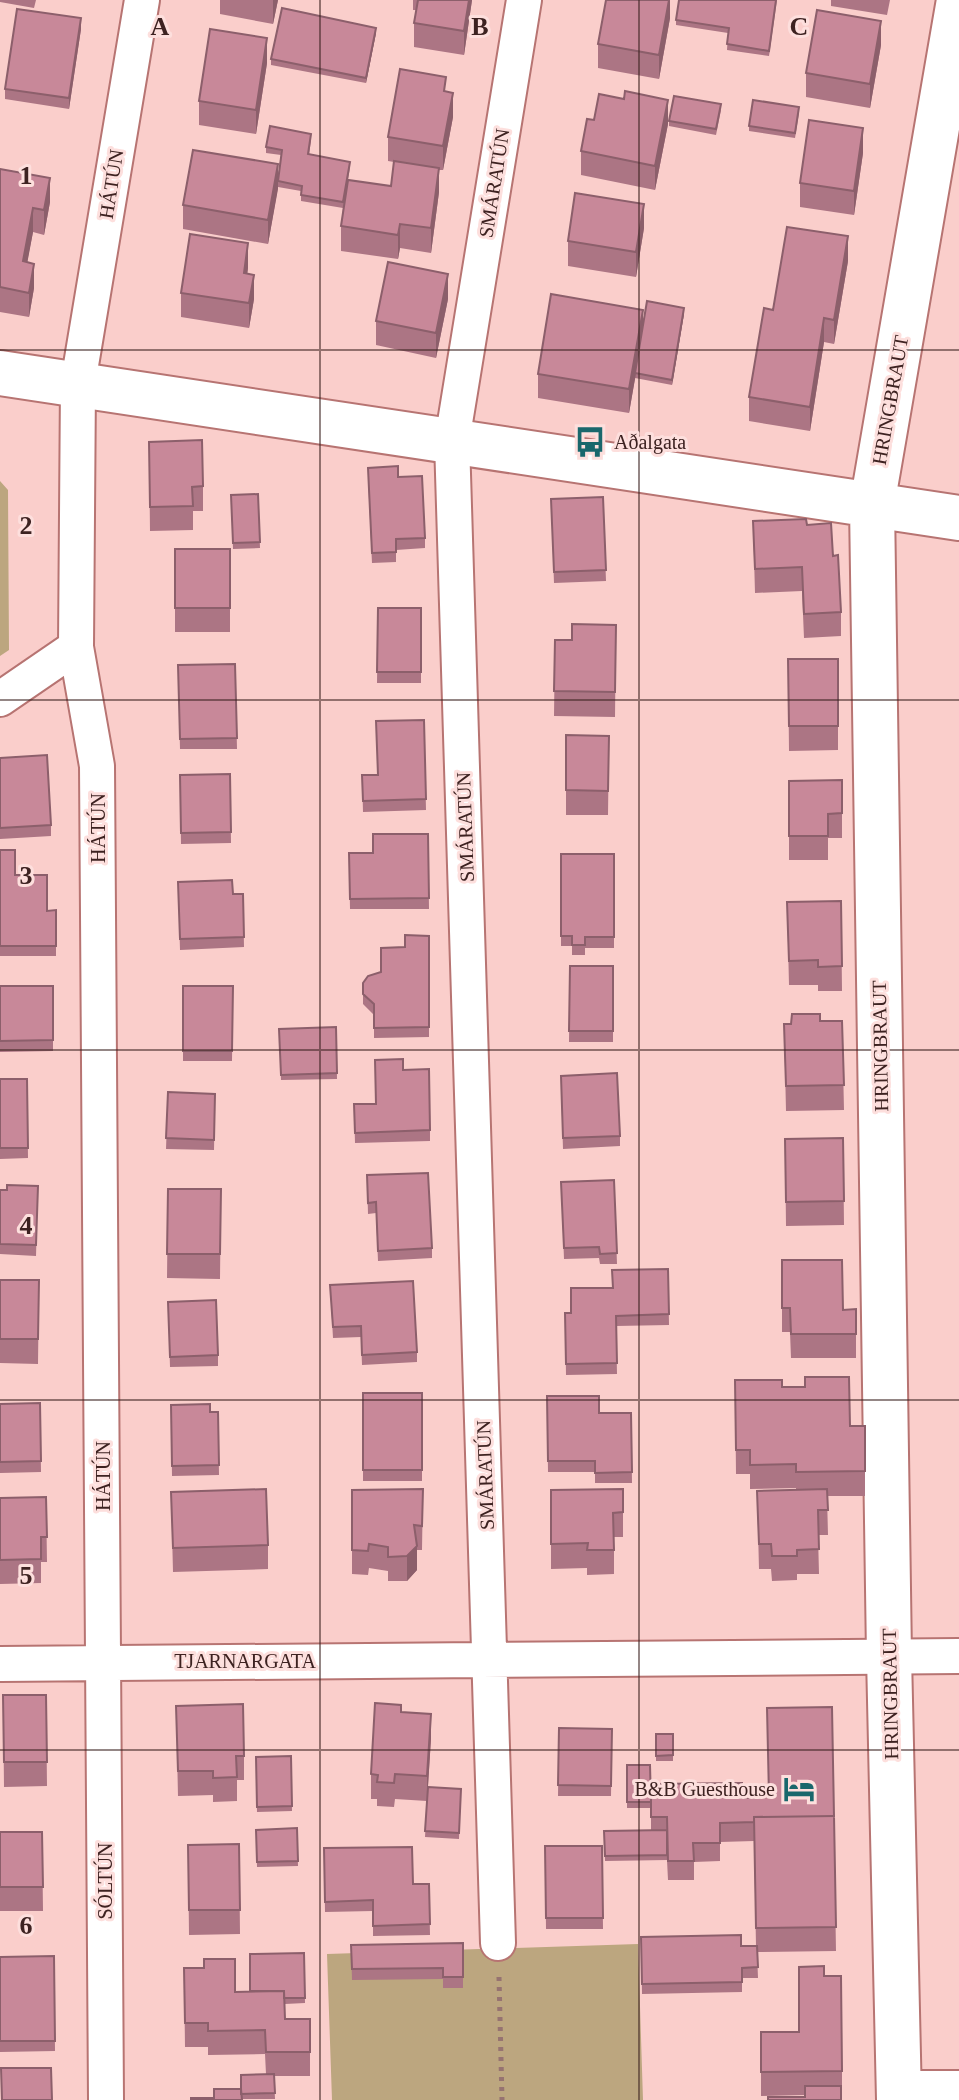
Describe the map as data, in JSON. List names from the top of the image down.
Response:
{
  "streets": {
    "main road": ["HRINGBRAUT"],
    "street": [
      "SMÁRATÚN",
      "HÁTÚN",
      "TJARNARGATA",
      "SÓLTÚN"
    ]
  },
  "crossings": [
    ["SMÁRATÚN", "TJARNARGATA"],
    ["HÁTÚN", "TJARNARGATA"],
    ["HÁTÚN", "SÓLTÚN"],
    ["HRINGBRAUT", "TJARNARGATA"],
    ["TJARNARGATA", "SÓLTÚN"]
  ],
  "places": {
    "bus stop": ["Aðalgata"],
    "hotel": ["B&B Guesthouse"]
  },
  "grid": {
    "columns": ["A", "B", "C"],
    "rows": [
      "1",
      "2",
      "3",
      "4",
      "5",
      "6"
    ]
  }
}
